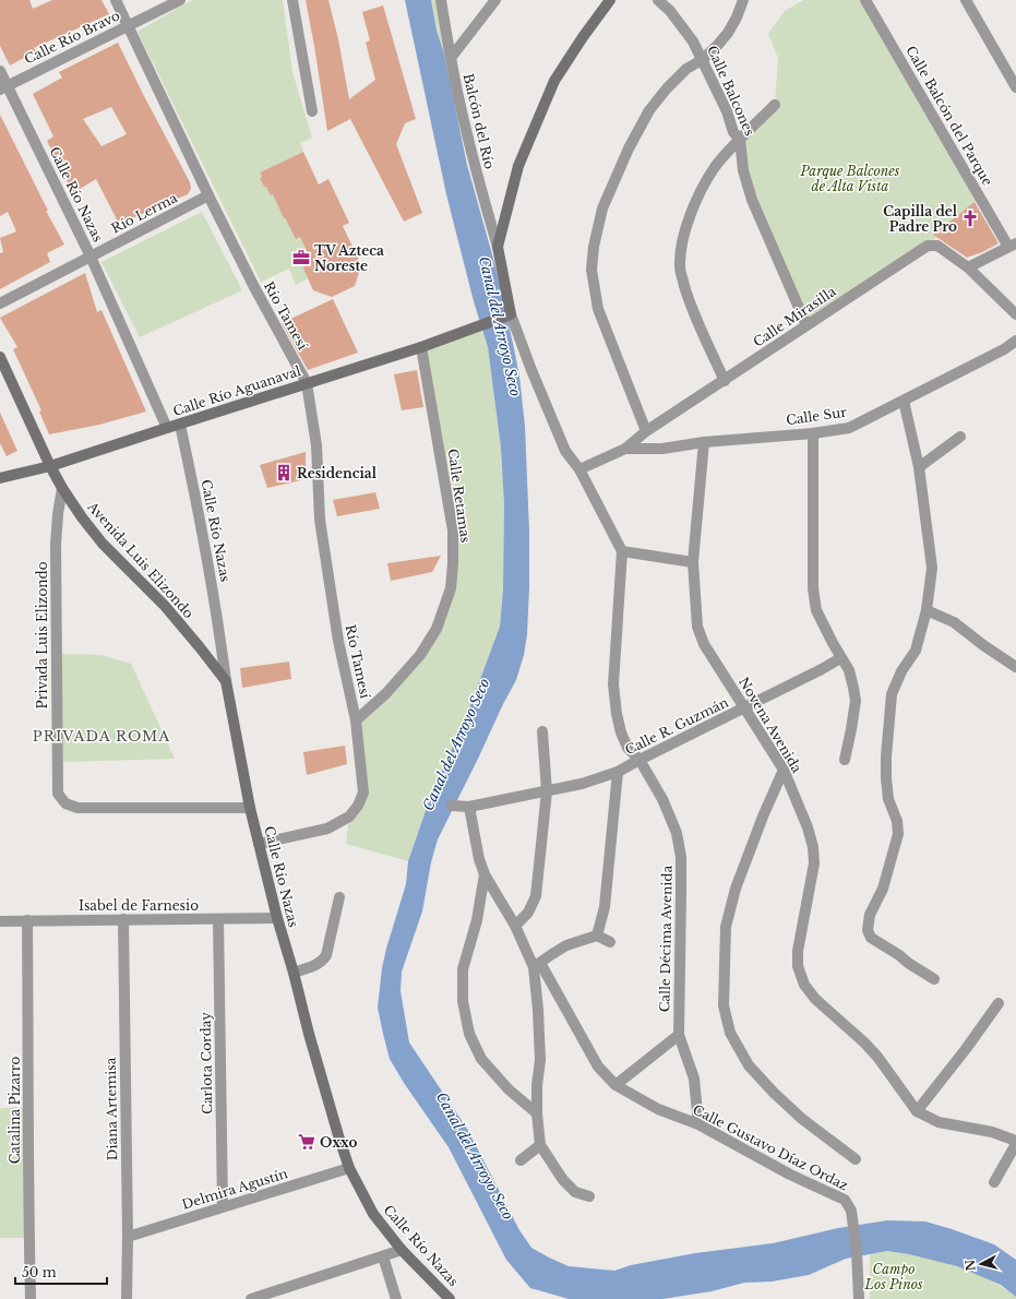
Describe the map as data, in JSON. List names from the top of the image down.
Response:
{
  "streets": {
    "street": [
      "Calle Río Bravo",
      "Calle Balcones",
      "Calle Balcón del Parque",
      "Balcón del Río",
      "Calle Río Nazas",
      "Río Lerma",
      "Río Tamesí",
      "Calle Mirasilla",
      "Calle Río Aguanaval",
      "Calle Sur",
      "Calle Retamas",
      "Avenida Luis Elizondo",
      "Privada Luis Elizondo",
      "Novena Avenida",
      "Calle R. Guzmán",
      "Isabel de Farnesio",
      "Calle Décima Avenida",
      "Carlota Corday",
      "Diana Artemisa",
      "Catalina Pizarro",
      "Calle Gustavo Díaz Ordaz",
      "Delmira Agustín"
    ]
  },
  "crossings": [
    ["Calle Río Bravo", "Calle Río Nazas"],
    ["Calle Río Bravo", "Río Tamesí"],
    ["Calle Balcones", "Calle Mirasilla"],
    ["Calle Río Nazas", "Río Lerma"],
    ["Calle Río Nazas", "Río Tamesí"],
    ["Calle Río Nazas", "Calle Río Aguanaval"],
    ["Calle Río Nazas", "Avenida Luis Elizondo"],
    ["Calle Río Nazas", "Privada Luis Elizondo"],
    ["Calle Río Nazas", "Isabel de Farnesio"],
    ["Calle Río Nazas", "Delmira Agustín"],
    ["Río Lerma", "Río Tamesí"],
    ["Río Tamesí", "Calle Río Aguanaval"],
    ["Río Tamesí", "Calle Retamas"],
    ["Calle Mirasilla", "Calle Sur"],
    ["Calle Río Aguanaval", "Calle Retamas"],
    ["Calle Río Aguanaval", "Avenida Luis Elizondo"],
    ["Calle Sur", "Novena Avenida"],
    ["Avenida Luis Elizondo", "Privada Luis Elizondo"],
    ["Novena Avenida", "Calle R. Guzmán"],
    ["Calle R. Guzmán", "Calle Décima Avenida"],
    ["Isabel de Farnesio", "Carlota Corday"],
    ["Isabel de Farnesio", "Diana Artemisa"],
    ["Isabel de Farnesio", "Catalina Pizarro"],
    ["Calle Décima Avenida", "Calle Gustavo Díaz Ordaz"],
    ["Carlota Corday", "Delmira Agustín"],
    ["Diana Artemisa", "Delmira Agustín"]
  ],
  "districts": ["PRIVADA ROMA"],
  "water": ["Canal del Arroyo Seco"],
  "parks": ["Parque Balcones de Alta Vista", "Campo Los Pinos"],
  "places": {
    "church": ["Capilla del Padre Pro"],
    "office": ["TV Azteca Noreste"],
    "building": ["Residencial"],
    "supermarket": ["Oxxo"]
  },
  "scale_bar": "50 m",
  "north": "left"
}
